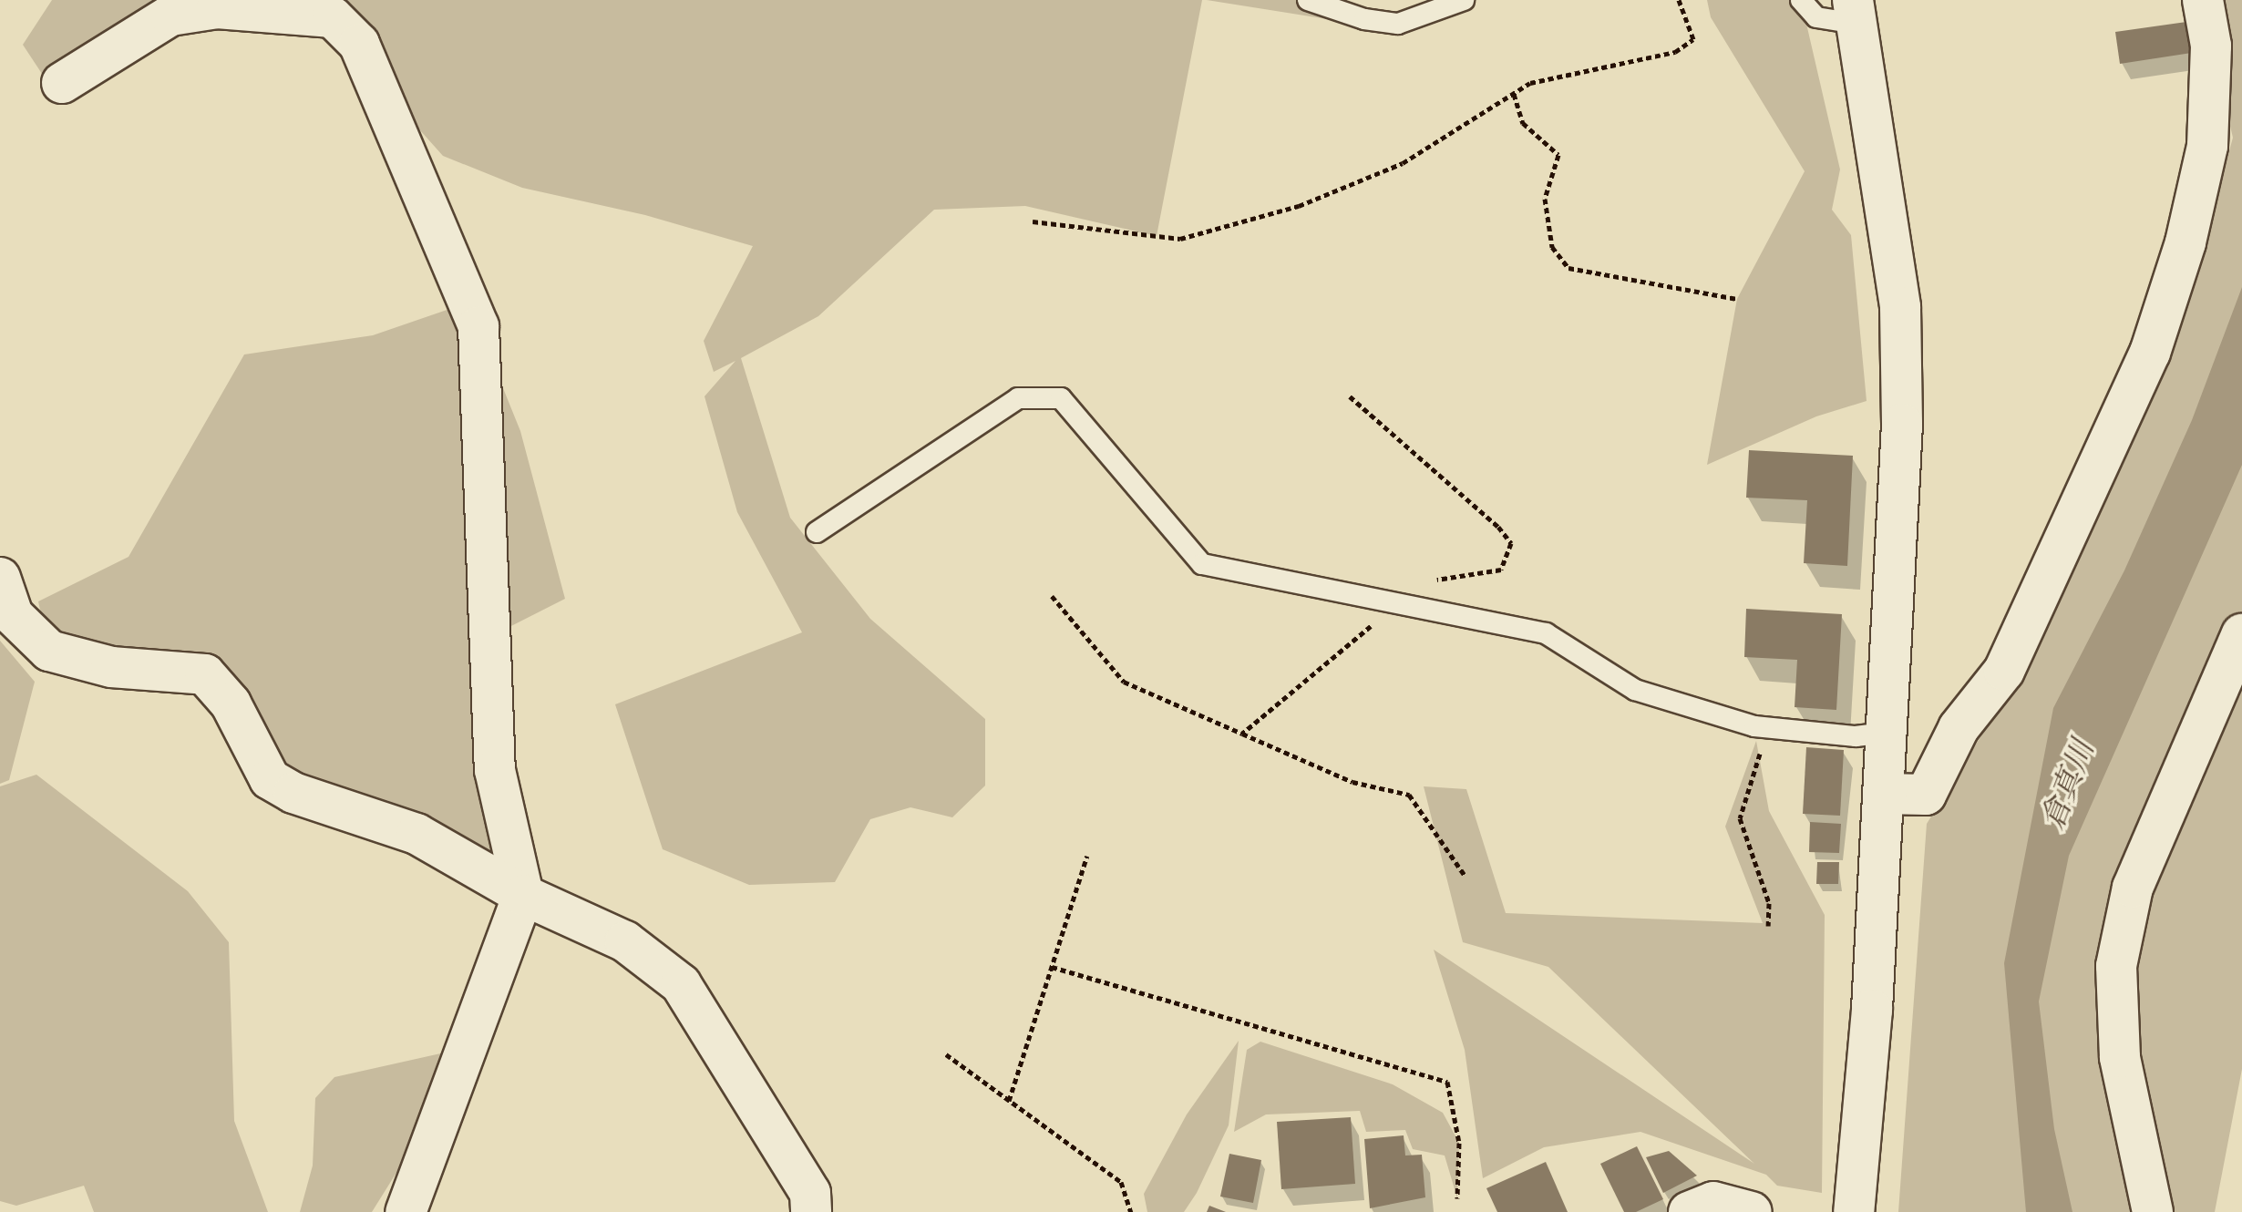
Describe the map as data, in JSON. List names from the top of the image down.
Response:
{
  "water": ["倉真川"]
}
